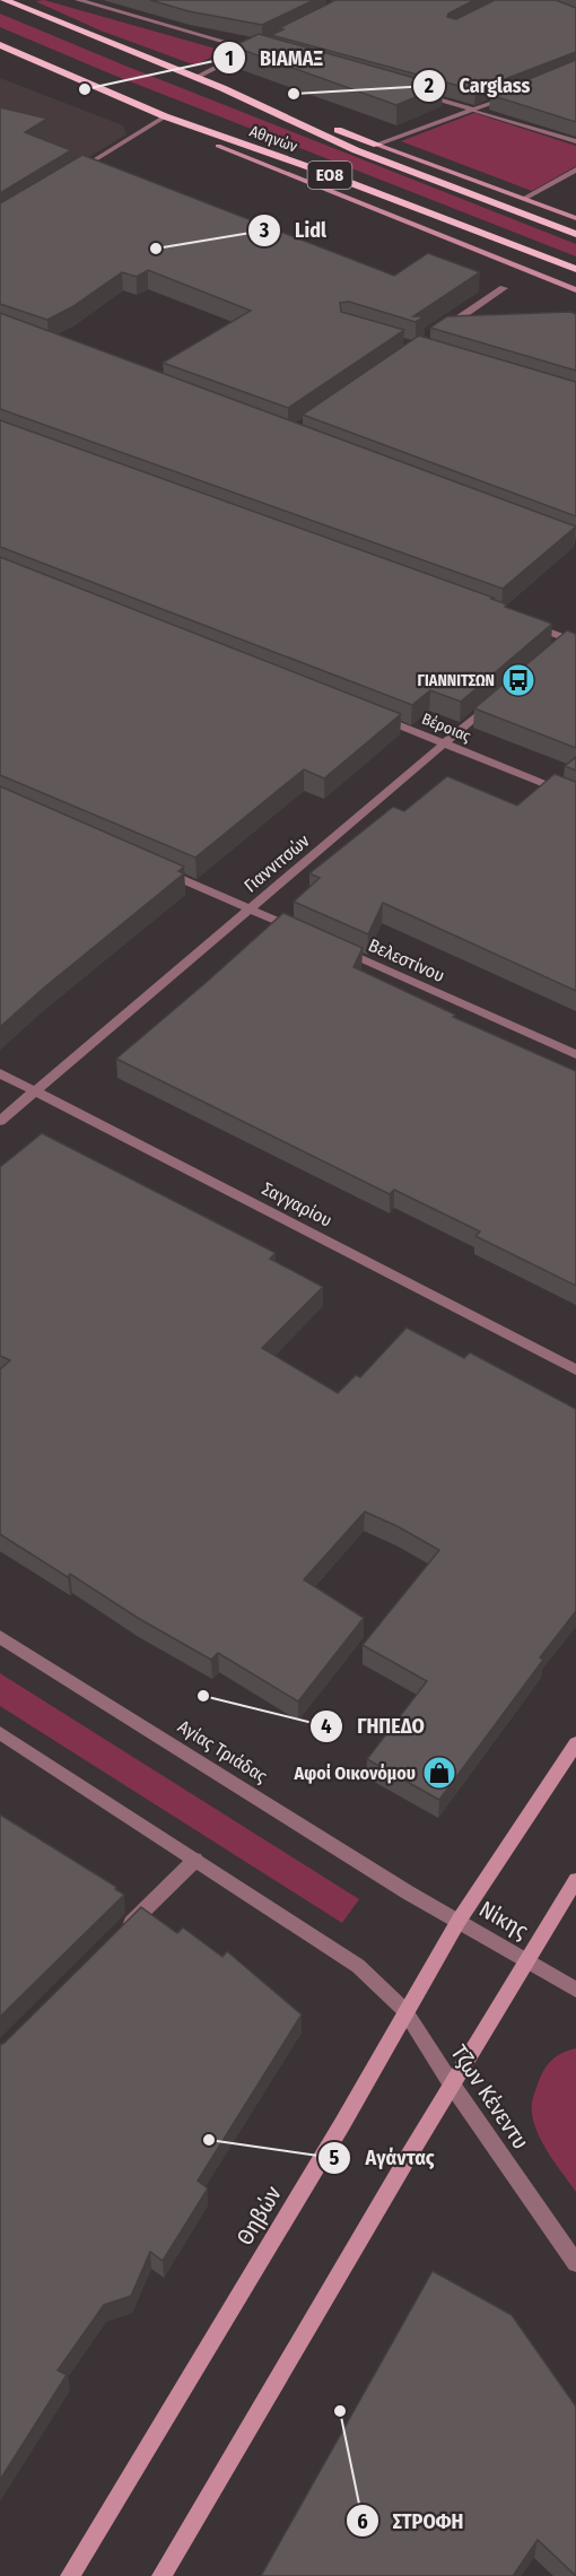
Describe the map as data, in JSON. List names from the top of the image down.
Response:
{
  "streets": {
    "highway": ["Αθηνών", "ΕΟ8"],
    "main road": ["Θηβών"],
    "street": [
      "Βέροιας",
      "Γιαννιτσών",
      "Βελεστίνου",
      "Σαγγαρίου",
      "Αγίας Τριάδας",
      "Νίκης",
      "Τζων Κένεντυ"
    ]
  },
  "crossings": [
    ["Βέροιας", "Γιαννιτσών"],
    ["Γιαννιτσών", "Σαγγαρίου"],
    ["Αγίας Τριάδας", "Νίκης"],
    ["Αγίας Τριάδας", "Θηβών"],
    ["Νίκης", "Θηβών"],
    ["Τζων Κένεντυ", "Θηβών"]
  ],
  "places": {
    "other": [
      "ΒΙΑΜΑΞ",
      "Carglass",
      "Lidl",
      "ΓΗΠΕΔΟ",
      "Αγάντας",
      "ΣΤΡΟΦΗ"
    ],
    "bus stop": ["ΓΙΑΝΝΙΤΣΩΝ"],
    "shop": ["Αφοί Οικονόμου"]
  }
}
